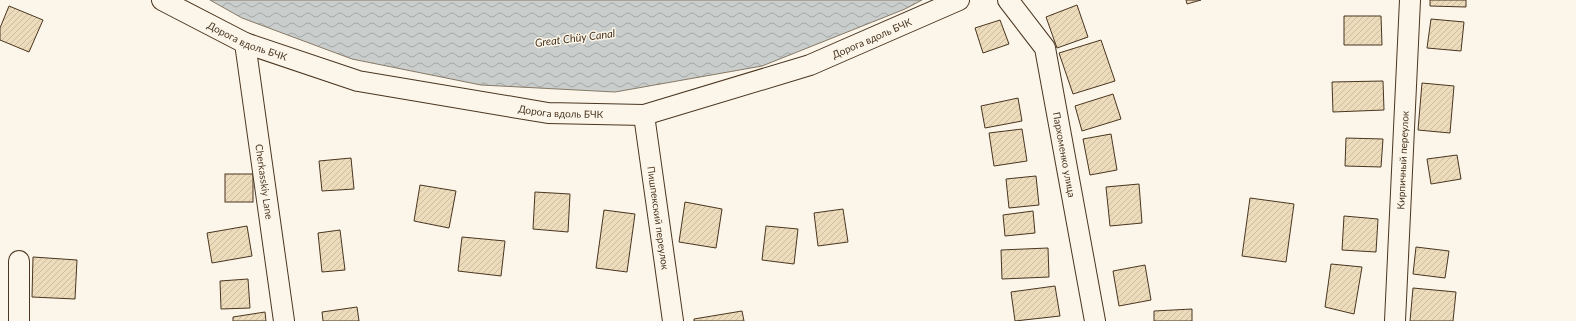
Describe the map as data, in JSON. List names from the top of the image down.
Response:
{
  "streets": {
    "street": [
      "Дорога вдоль БЧК",
      "Пархоменко улица",
      "Кирпичный переулок",
      "Cherkasskiy Lane",
      "Пишпекский переулок"
    ]
  },
  "crossings": [
    ["Дорога вдоль БЧК", "Cherkasskiy Lane"],
    ["Дорога вдоль БЧК", "Пишпекский переулок"]
  ],
  "water": ["Great Chüy Canal"]
}
